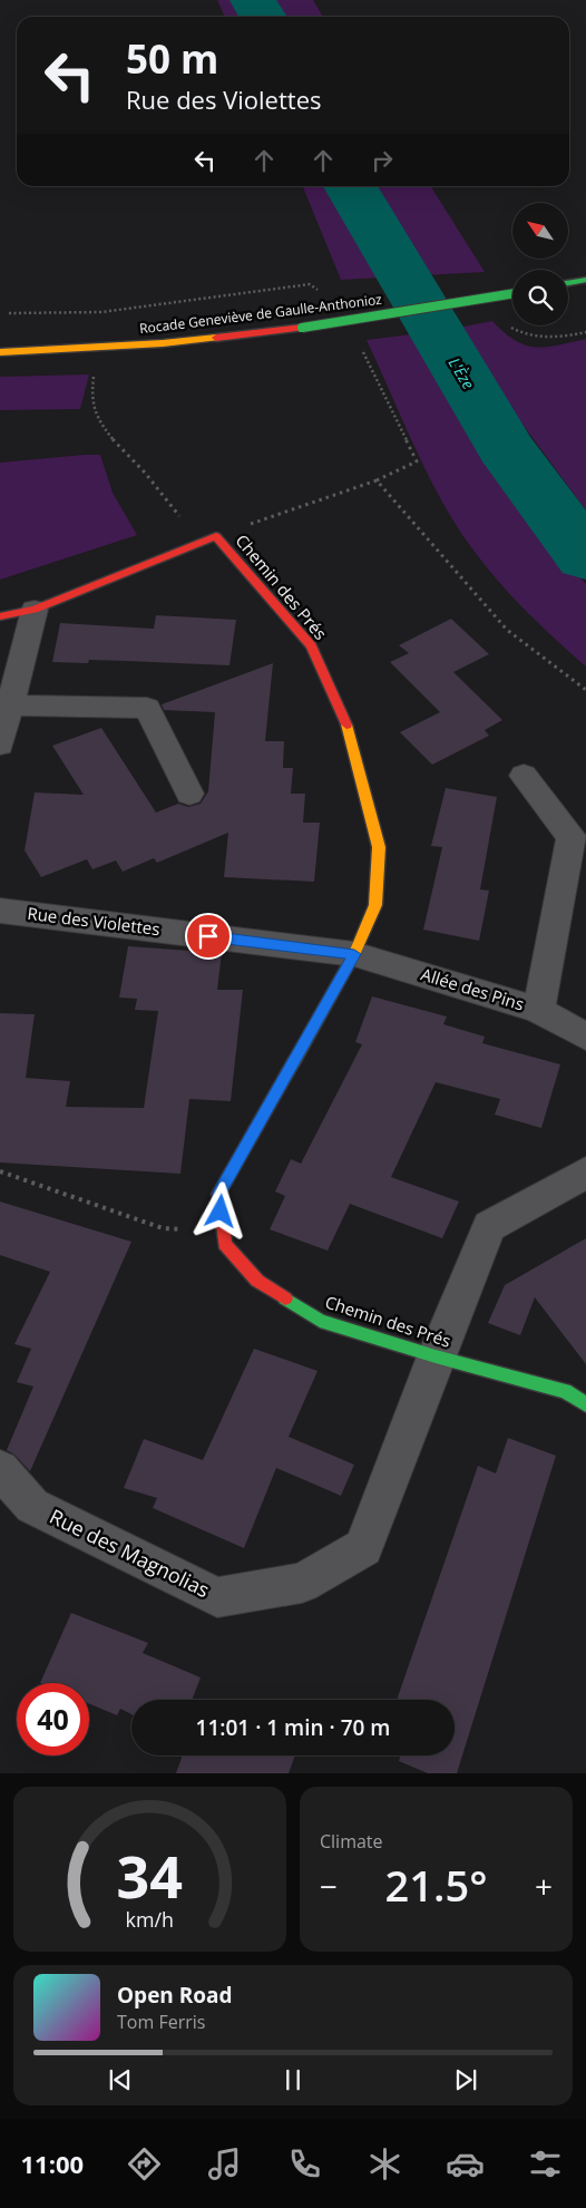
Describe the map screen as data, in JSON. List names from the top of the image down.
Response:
{
  "streets": {
    "street": [
      "Rocade Geneviève de Gaulle-Anthonioz",
      "Chemin des Prés",
      "Rue des Violettes",
      "Allée des Pins",
      "Rue des Magnolias"
    ]
  },
  "crossings": [
    ["Chemin des Prés", "Rue des Violettes"],
    ["Chemin des Prés", "Allée des Pins"],
    ["Chemin des Prés", "Rue des Magnolias"],
    ["Rue des Violettes", "Allée des Pins"]
  ],
  "water": ["L'Èze"],
  "north": "top left",
  "page": {
    "turn": ["50 m", "Rue des Violettes"],
    "limit": "40",
    "trip": "11:01 · 1 min · 70 m",
    "tile": "Climate",
    "heat": ["−", "21.5°", "+"],
    "song": ["Open Road", "Tom Ferris"],
    "tabs": "11:00",
    "gauge": ["34", "km/h"]
  }
}
